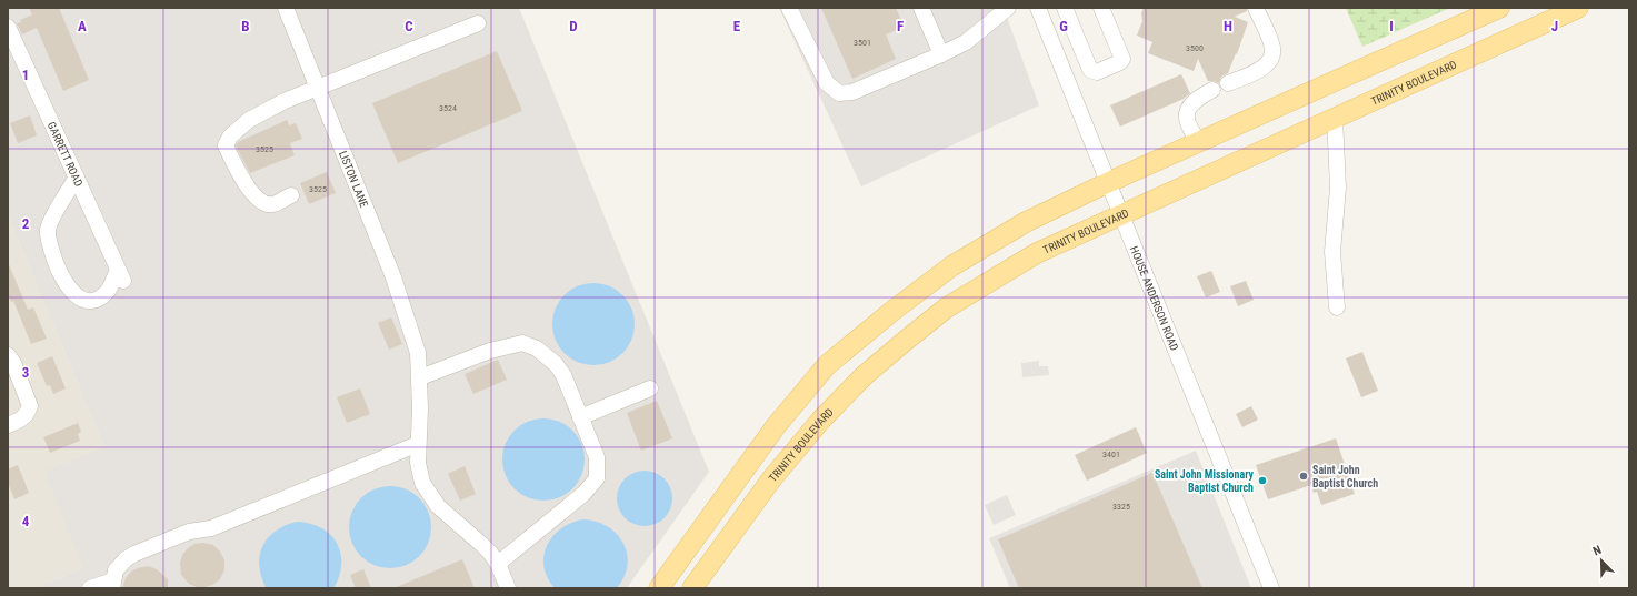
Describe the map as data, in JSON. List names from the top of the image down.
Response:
{
  "streets": {
    "main road": ["TRINITY BOULEVARD"],
    "street": ["GARRETT ROAD", "LISTON LANE", "HOUSE ANDERSON ROAD"]
  },
  "crossings": [
    ["TRINITY BOULEVARD", "HOUSE ANDERSON ROAD"]
  ],
  "places": ["Saint John Baptist Church", "Saint John Missionary Baptist Church"],
  "house_numbers": [
    "3501",
    "3500",
    "3524",
    "3525",
    "3525",
    "3401",
    "3325"
  ],
  "north": "top left",
  "grid": {
    "columns": [
      "A",
      "B",
      "C",
      "D",
      "E",
      "F",
      "G",
      "H",
      "I",
      "J"
    ],
    "rows": [
      "1",
      "2",
      "3",
      "4"
    ]
  }
}
